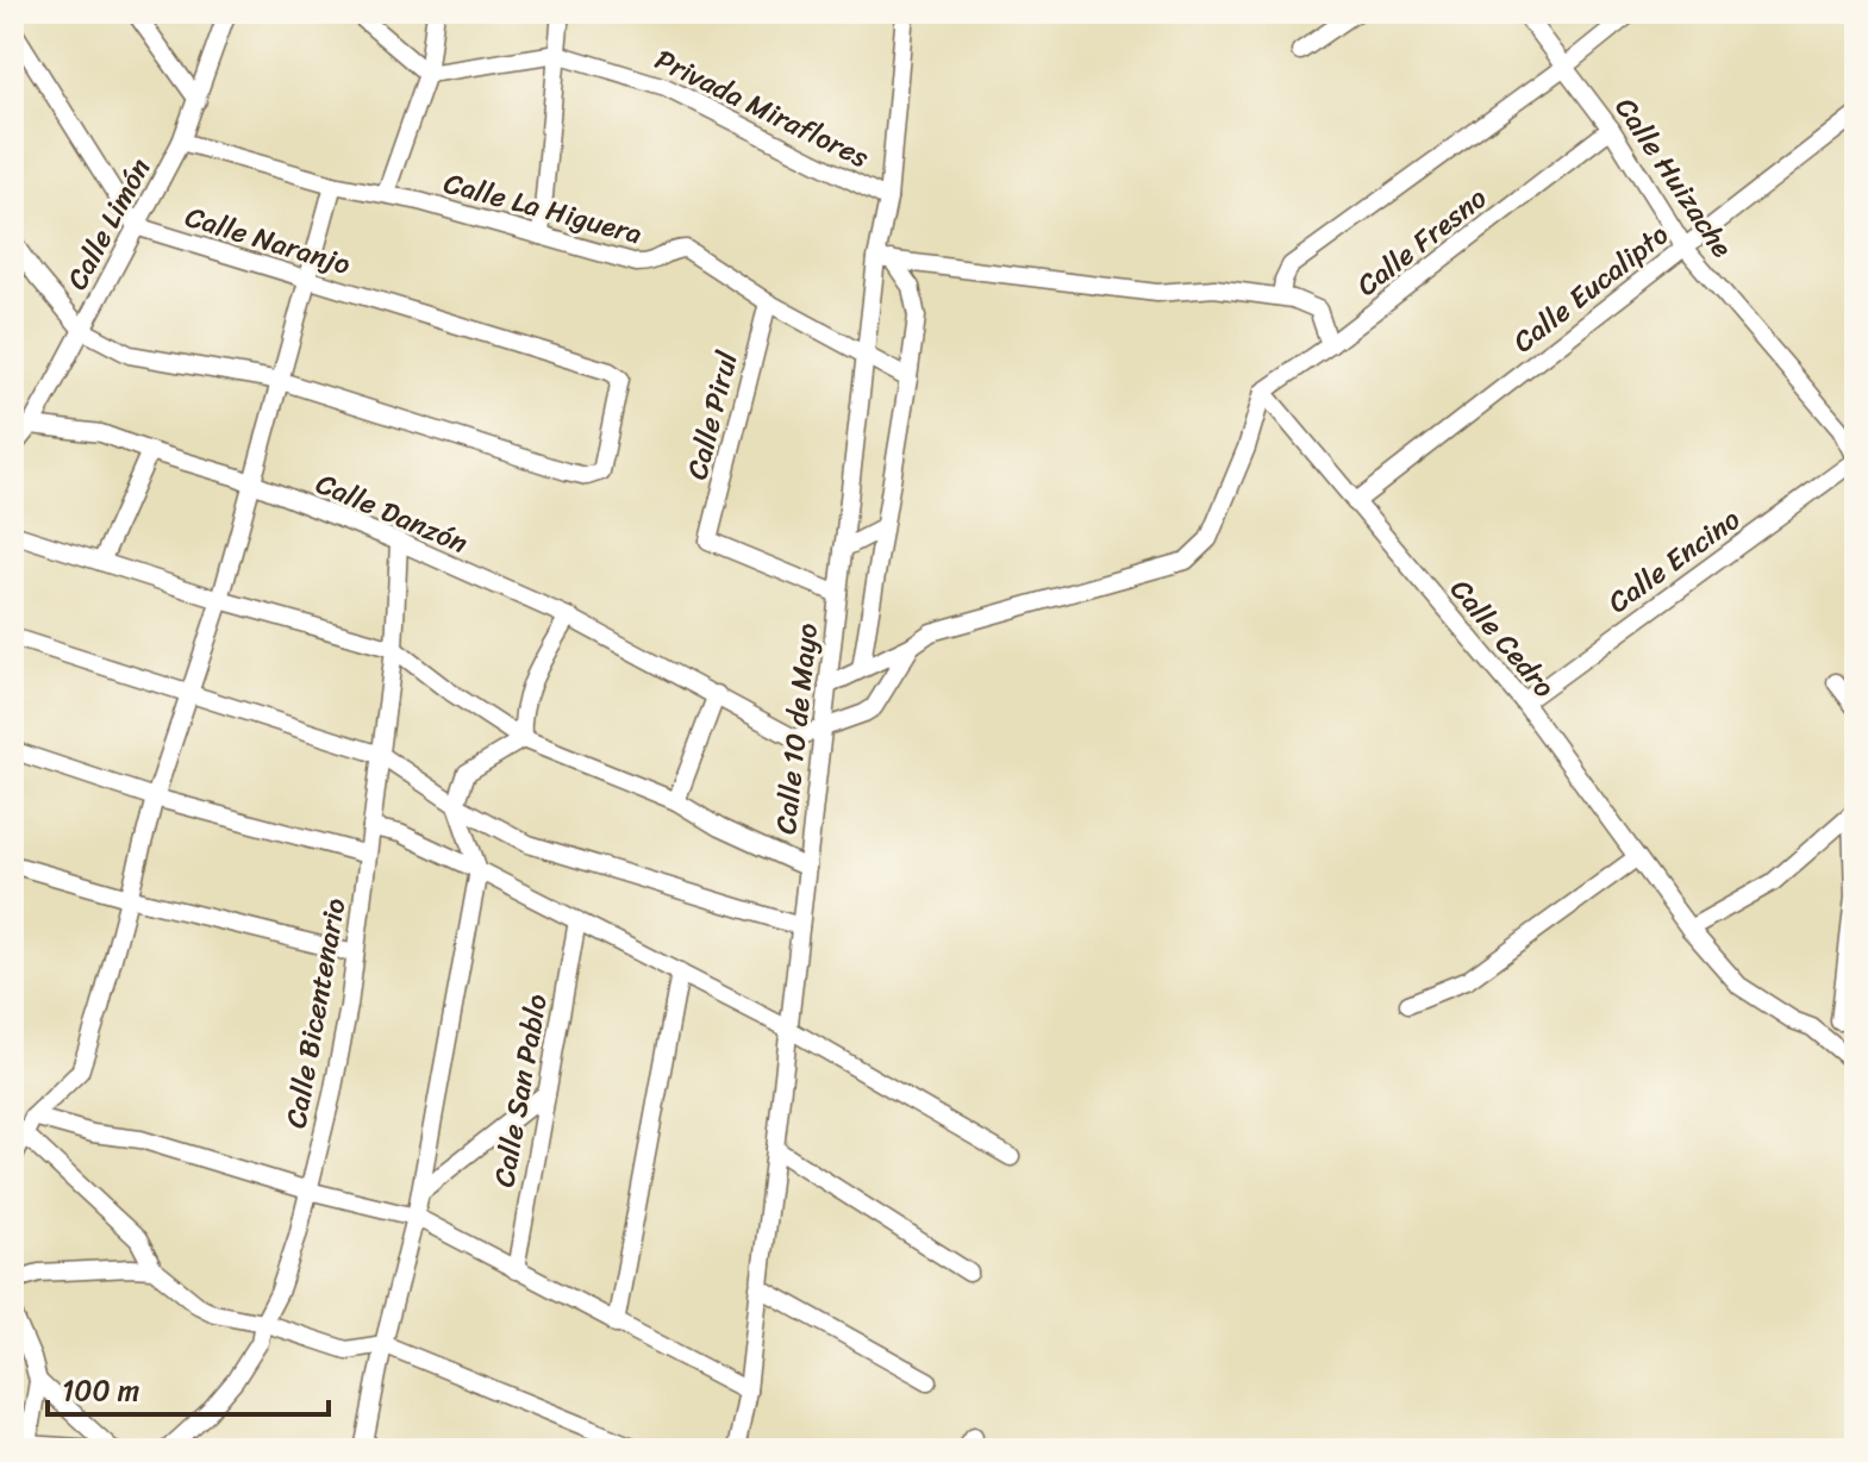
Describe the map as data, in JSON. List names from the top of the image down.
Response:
{
  "streets": {
    "street": [
      "Privada Miraflores",
      "Calle Huizache",
      "Calle La Higuera",
      "Calle Limón",
      "Calle Naranjo",
      "Calle Fresno",
      "Calle Eucalipto",
      "Calle Pirul",
      "Calle Danzón",
      "Calle Encino",
      "Calle Cedro",
      "Calle 10 de Mayo",
      "Calle Bicentenario",
      "Calle San Pablo"
    ]
  },
  "crossings": [
    ["Privada Miraflores", "Calle 10 de Mayo"],
    ["Calle Huizache", "Calle Fresno"],
    ["Calle Huizache", "Calle Eucalipto"],
    ["Calle Huizache", "Calle Encino"],
    ["Calle La Higuera", "Calle Limón"],
    ["Calle La Higuera", "Calle Pirul"],
    ["Calle La Higuera", "Calle 10 de Mayo"],
    ["Calle Limón", "Calle Naranjo"],
    ["Calle Limón", "Calle Danzón"],
    ["Calle Fresno", "Calle Cedro"],
    ["Calle Eucalipto", "Calle Cedro"],
    ["Calle Pirul", "Calle 10 de Mayo"],
    ["Calle Danzón", "Calle 10 de Mayo"],
    ["Calle Danzón", "Calle Bicentenario"],
    ["Calle Encino", "Calle Cedro"]
  ],
  "scale_bar": "100 m"
}
